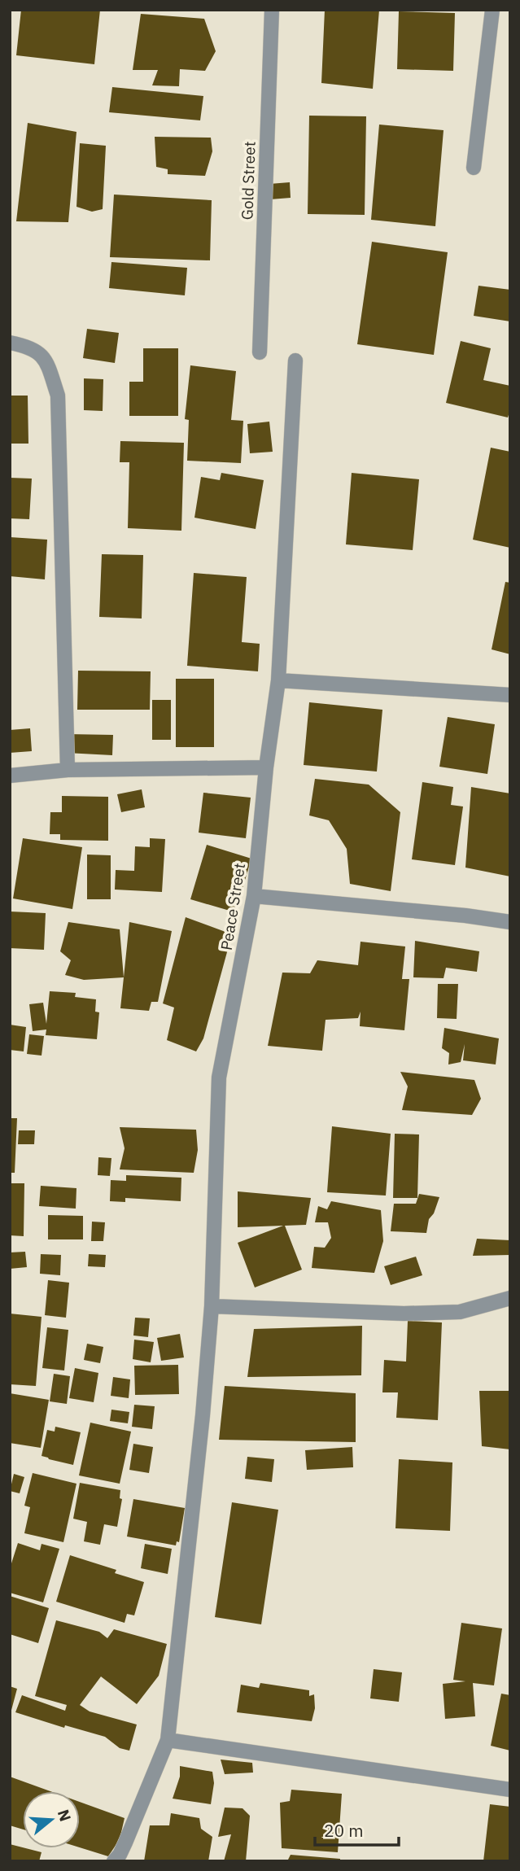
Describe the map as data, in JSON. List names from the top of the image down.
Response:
{
  "streets": {
    "street": ["Gold Street", "Peace Street"]
  },
  "scale_bar": "20 m",
  "north": "right"
}
